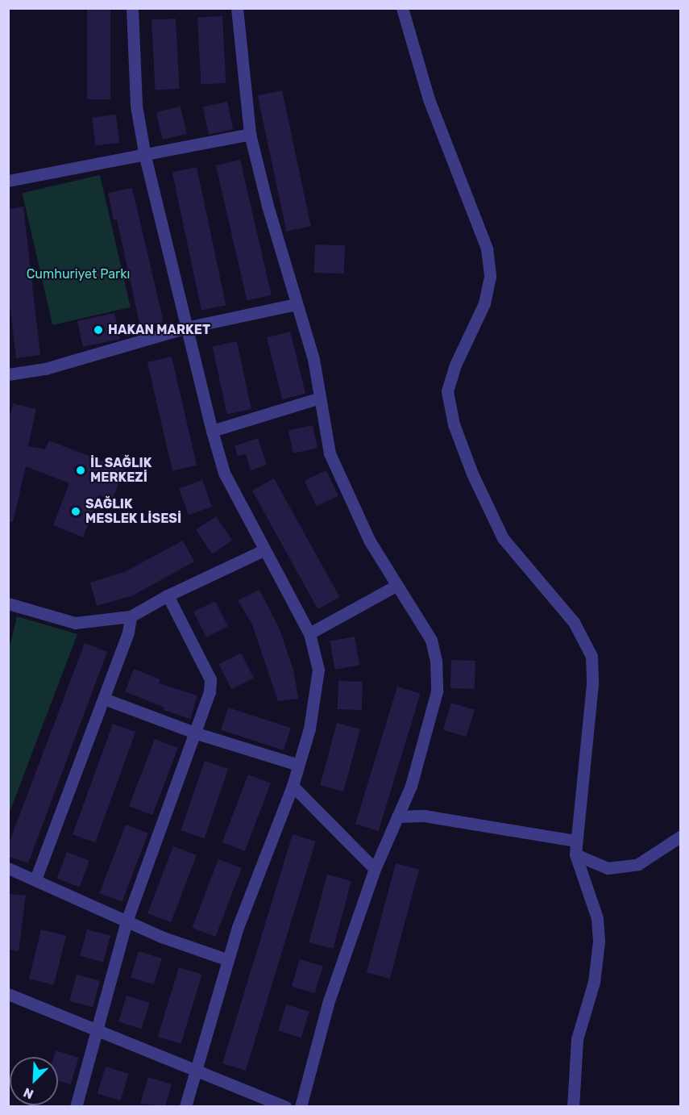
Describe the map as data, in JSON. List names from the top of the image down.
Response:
{
  "parks": ["Cumhuriyet Parkı"],
  "places": ["HAKAN MARKET", "İL SAĞLIK MERKEZİ", "SAĞLIK MESLEK LİSESİ"],
  "north": "bottom left"
}
